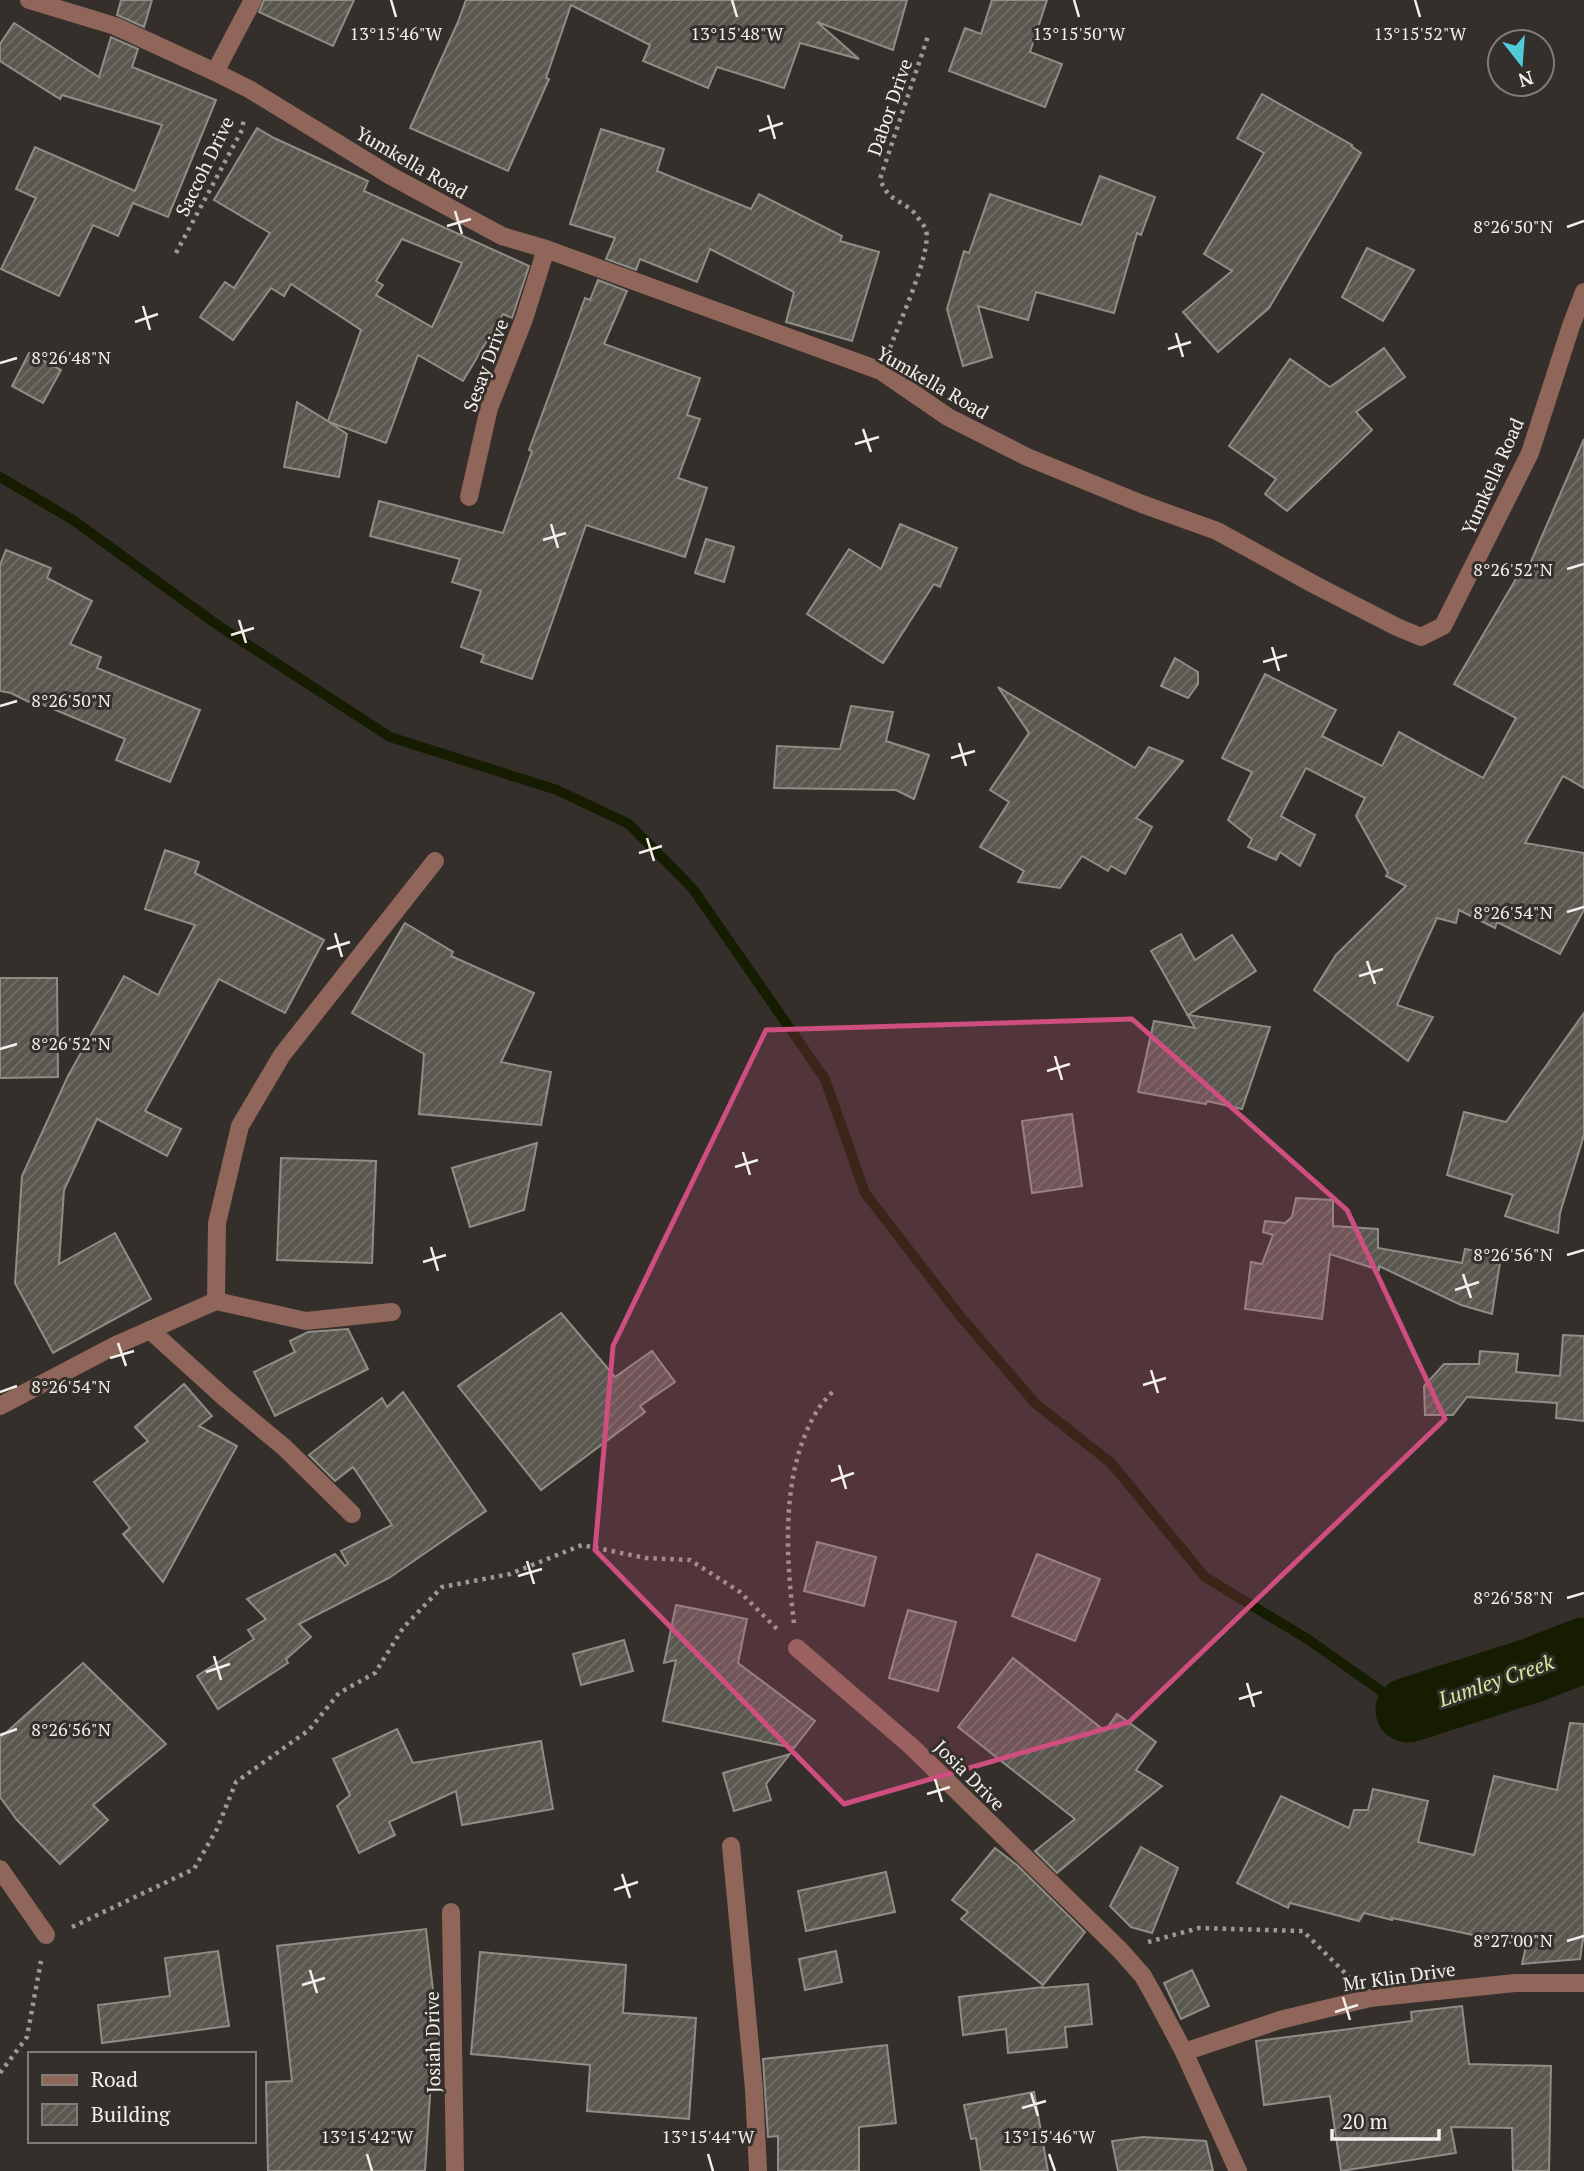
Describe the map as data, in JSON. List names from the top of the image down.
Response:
{
  "streets": {
    "street": [
      "Yumkella Road",
      "Sesay Drive",
      "Josia Drive",
      "Mr Klin Drive",
      "Josiah Drive"
    ],
    "path": ["Dabor Drive", "Saccoh Drive"]
  },
  "crossings": [
    ["Dabor Drive", "Yumkella Road"],
    ["Yumkella Road", "Saccoh Drive"],
    ["Yumkella Road", "Sesay Drive"],
    ["Josia Drive", "Mr Klin Drive"]
  ],
  "water": ["Lumley Creek"],
  "legend": ["Road", "Building"],
  "scale_bar": "20 m",
  "north": "bottom",
  "coordinates": [
    "13°15'46\"W",
    "13°15'48\"W",
    "13°15'50\"W",
    "13°15'52\"W",
    "8°26'50\"N",
    "8°26'48\"N",
    "8°26'52\"N",
    "8°26'54\"N",
    "8°26'56\"N",
    "8°26'58\"N",
    "8°27'00\"N",
    "13°15'42\"W",
    "13°15'44\"W"
  ]
}
